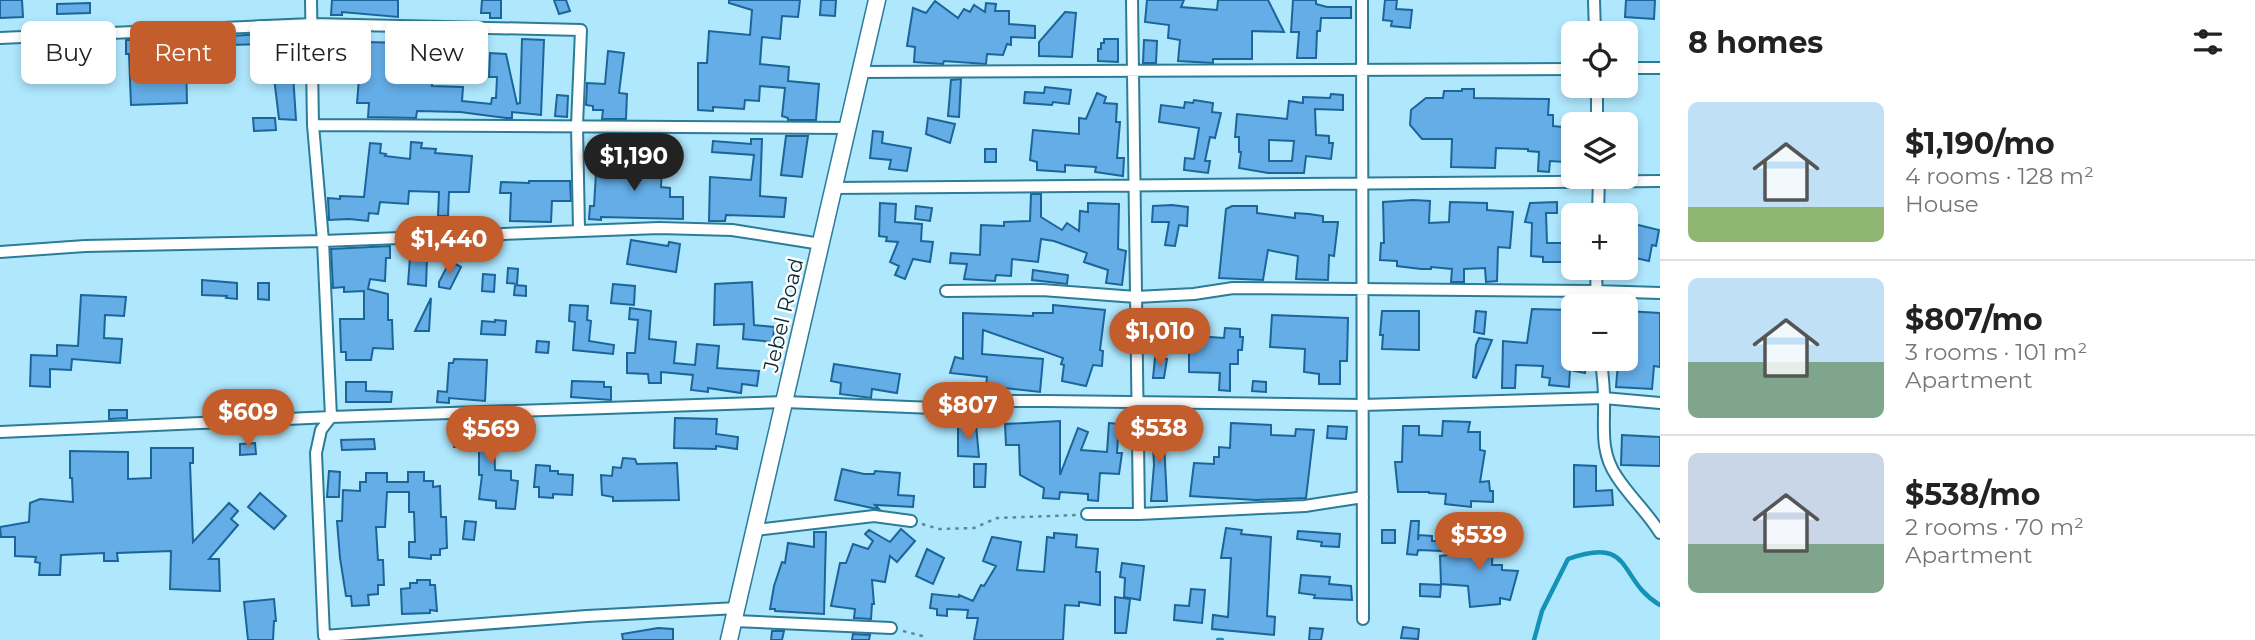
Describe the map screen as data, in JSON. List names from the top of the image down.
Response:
{
  "streets": {
    "main road": ["Jebel Road"]
  },
  "page": {
    "heading": "8 homes",
    "map_buttons": ["+", "−"],
    "chip": [
      "Buy",
      "Rent",
      "Filters",
      "New"
    ],
    "list": [
      {
        "name": "$1,190/mo",
        "note": "4 rooms · 128 m² · House"
      },
      {
        "name": "$807/mo",
        "note": "3 rooms · 101 m² · Apartment"
      },
      {
        "name": "$538/mo",
        "note": "2 rooms · 70 m² · Apartment"
      }
    ],
    "price": [
      "$1,190",
      "$1,440",
      "$1,010",
      "$807",
      "$609",
      "$538",
      "$569",
      "$539"
    ]
  }
}
